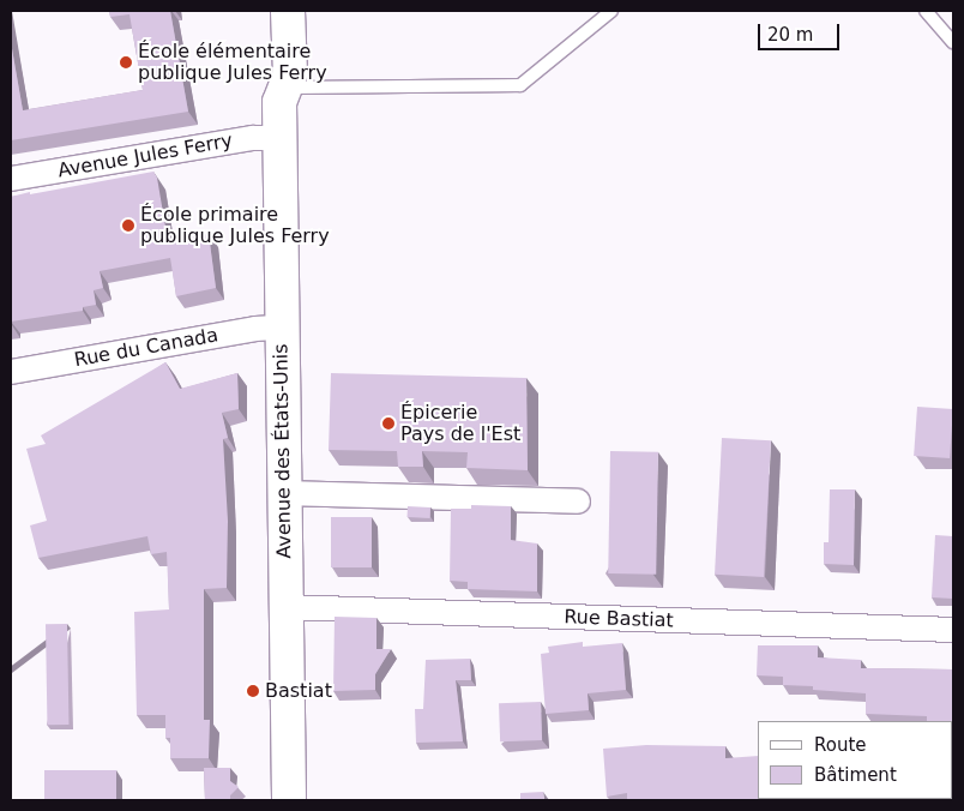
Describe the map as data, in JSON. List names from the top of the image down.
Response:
{
  "streets": {
    "main road": ["Avenue des États-Unis"],
    "street": ["Avenue Jules Ferry", "Rue du Canada", "Rue Bastiat"]
  },
  "crossings": [
    ["Avenue Jules Ferry", "Avenue des États-Unis"],
    ["Rue du Canada", "Avenue des États-Unis"],
    ["Avenue des États-Unis", "Rue Bastiat"]
  ],
  "places": [
    "École élémentaire publique Jules Ferry",
    "École primaire publique Jules Ferry",
    "Épicerie Pays de l'Est",
    "Bastiat"
  ],
  "legend": ["Route", "Bâtiment"],
  "scale_bar": "20 m"
}
